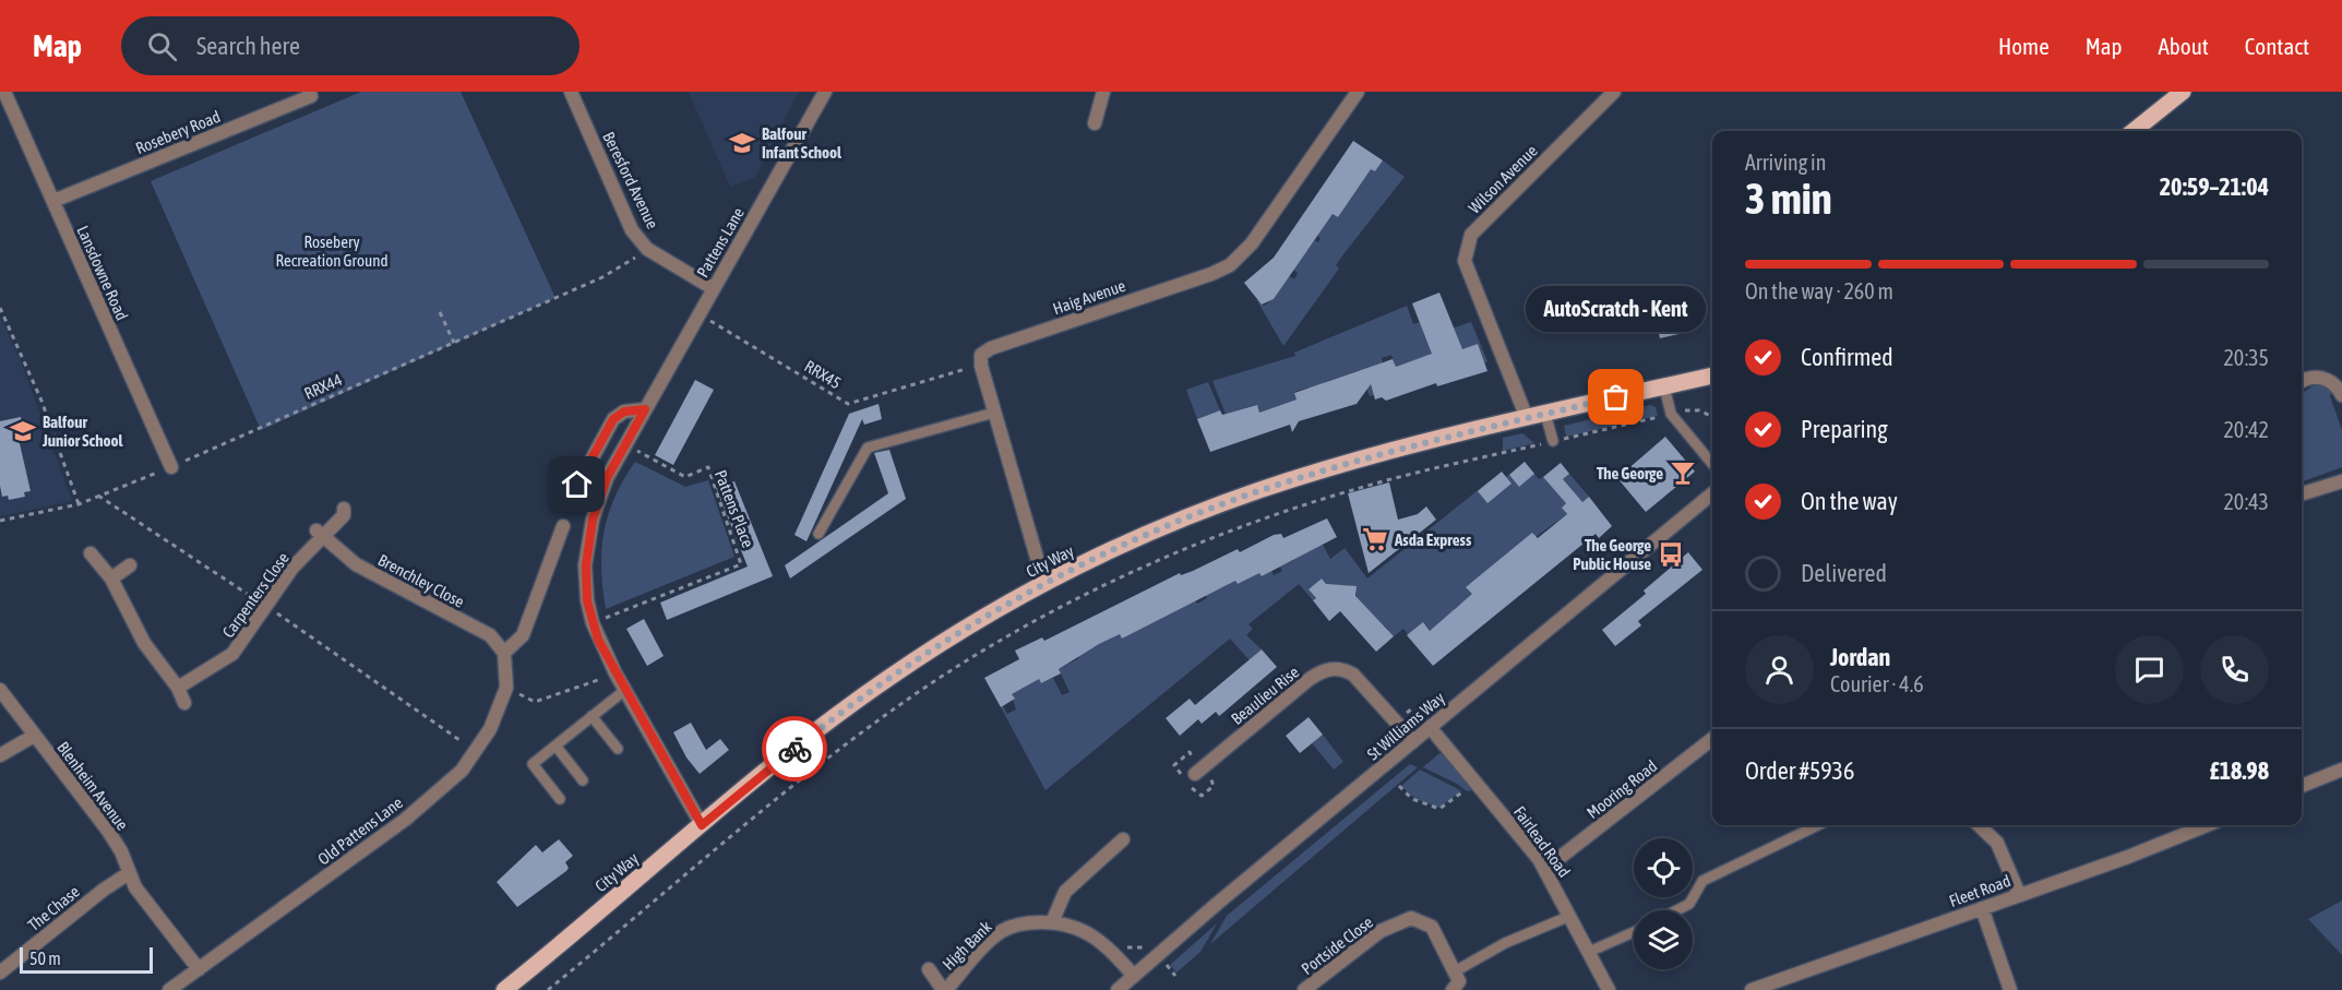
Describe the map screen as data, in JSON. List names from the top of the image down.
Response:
{
  "streets": {
    "main road": ["City Way"],
    "street": [
      "Rosebery Road",
      "Wilson Avenue",
      "Beresford Avenue",
      "Pattens Lane",
      "Lansdowne Road",
      "Haig Avenue",
      "Brenchley Close",
      "Carpenters Close",
      "Beaulieu Rise",
      "St Williams Way",
      "Blenheim Avenue",
      "Mooring Road",
      "Old Pattens Lane",
      "Fairlead Road",
      "Fleet Road",
      "The Chase",
      "High Bank",
      "Portside Close"
    ],
    "path": ["RRX45", "RRX44", "Pattens Place"]
  },
  "crossings": [
    ["Rosebery Road", "Lansdowne Road"],
    ["Wilson Avenue", "City Way"],
    ["Beresford Avenue", "Pattens Lane"],
    ["Beresford Avenue", "RRX44"],
    ["Pattens Lane", "RRX45"],
    ["Pattens Lane", "Pattens Place"],
    ["Pattens Lane", "City Way"],
    ["Lansdowne Road", "RRX44"],
    ["Haig Avenue", "RRX45"],
    ["Brenchley Close", "Carpenters Close"],
    ["Brenchley Close", "Old Pattens Lane"],
    ["Beaulieu Rise", "St Williams Way"],
    ["St Williams Way", "Fairlead Road"],
    ["St Williams Way", "High Bank"],
    ["Blenheim Avenue", "Old Pattens Lane"],
    ["Blenheim Avenue", "The Chase"],
    ["Mooring Road", "Fairlead Road"]
  ],
  "parks": ["Rosebery Recreation Ground"],
  "places": {
    "school or university": ["Balfour Infant School", "Balfour Junior School"],
    "other": ["AutoScratch - Kent"],
    "bar": ["The George"],
    "supermarket": ["Asda Express"],
    "bus stop": ["The George Public House"]
  },
  "scale_bar": "50 m",
  "page": {
    "header": "Map",
    "search": "Search here",
    "nav": [
      "Home",
      "Map",
      "About",
      "Contact"
    ],
    "heading": ["3 min", "Arriving in", "20:59–21:04"],
    "panel": [
      "Jordan",
      "Courier · 4.6",
      "Order #5936",
      "£18.98"
    ],
    "bar": "On the way · 260 m",
    "bubble": "AutoScratch - Kent",
    "list": [
      ["Confirmed", "20:35"],
      ["Preparing", "20:42"],
      ["On the way", "20:43"],
      "Delivered"
    ],
    "scale": "50 m"
  }
}
